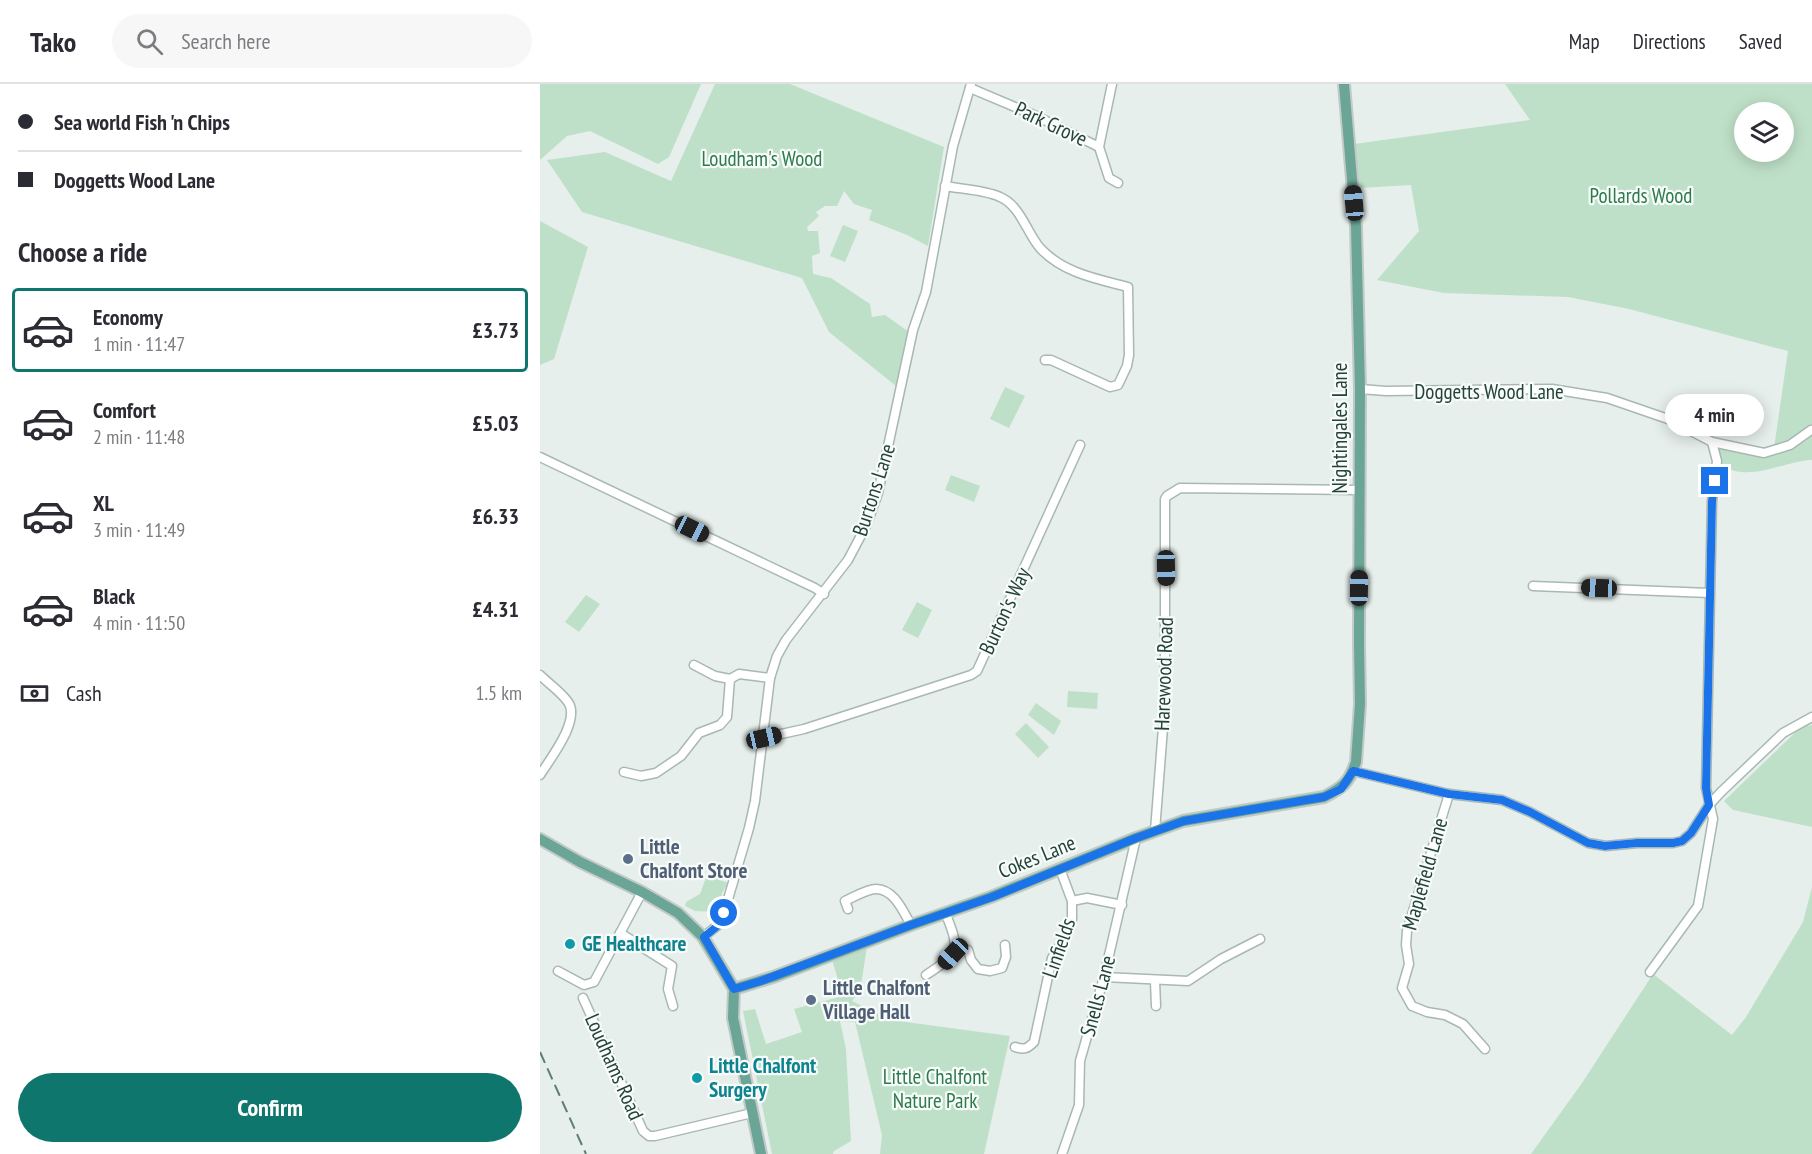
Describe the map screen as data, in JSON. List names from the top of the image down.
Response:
{
  "streets": {
    "main road": ["Nightingales Lane", "Cokes Lane"],
    "street": [
      "Park Grove",
      "Doggetts Wood Lane",
      "Burtons Lane",
      "Burton's Way",
      "Harewood Road",
      "Maplefield Lane",
      "Linfields",
      "Snells Lane",
      "Loudhams Road"
    ]
  },
  "crossings": [
    ["Park Grove", "Burtons Lane"],
    ["Doggetts Wood Lane", "Nightingales Lane"],
    ["Nightingales Lane", "Harewood Road"],
    ["Nightingales Lane", "Cokes Lane"],
    ["Burtons Lane", "Burton's Way"],
    ["Harewood Road", "Cokes Lane"],
    ["Cokes Lane", "Linfields"],
    ["Cokes Lane", "Snells Lane"]
  ],
  "parks": ["Loudham's Wood", "Pollards Wood", "Little Chalfont Nature Park"],
  "places": [
    "Little Chalfont Store",
    "GE Healthcare",
    "Little Chalfont Village Hall",
    "Little Chalfont Surgery"
  ],
  "page": {
    "header": "Tako",
    "search": "Search here",
    "nav": ["Map", "Directions", "Saved"],
    "banner": ["Sea world Fish 'n Chips", "Doggetts Wood Lane"],
    "heading": "Choose a ride",
    "list": [
      {
        "name": "Economy",
        "note": "1 min · 11:47",
        "value": "£3.73"
      },
      {
        "name": "Comfort",
        "note": "2 min · 11:48",
        "value": "£5.03"
      },
      {
        "name": "XL",
        "note": "3 min · 11:49",
        "value": "£6.33"
      },
      {
        "name": "Black",
        "note": "4 min · 11:50",
        "value": "£4.31"
      }
    ],
    "bubble": "4 min",
    "pay": ["Cash", "1.5 km"],
    "buttons": "Confirm"
  }
}
